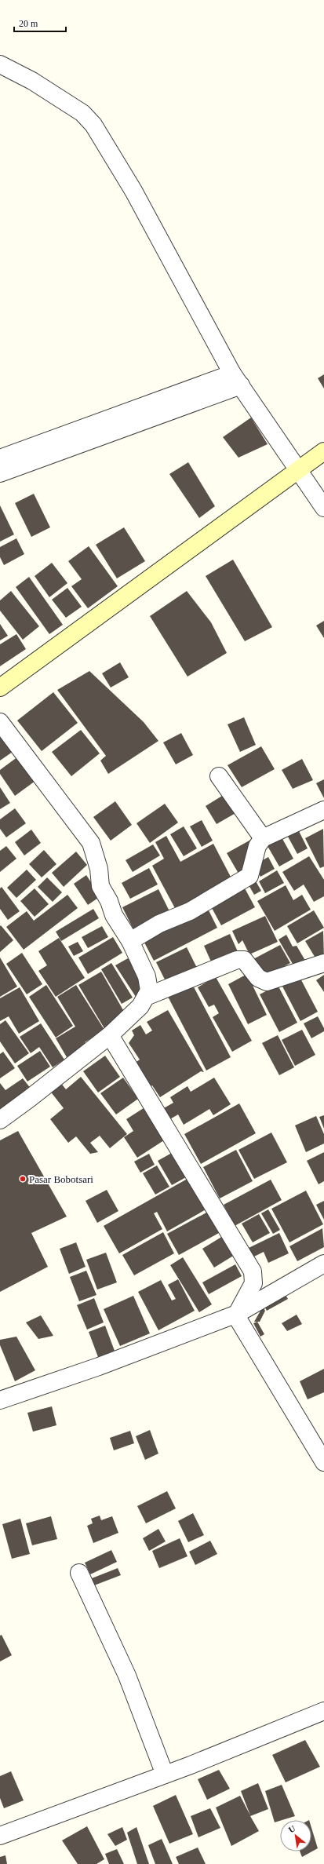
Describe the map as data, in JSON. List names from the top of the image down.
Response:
{
  "places": ["Pasar Bobotsari"],
  "scale_bar": "20 m",
  "north": "top left"
}
